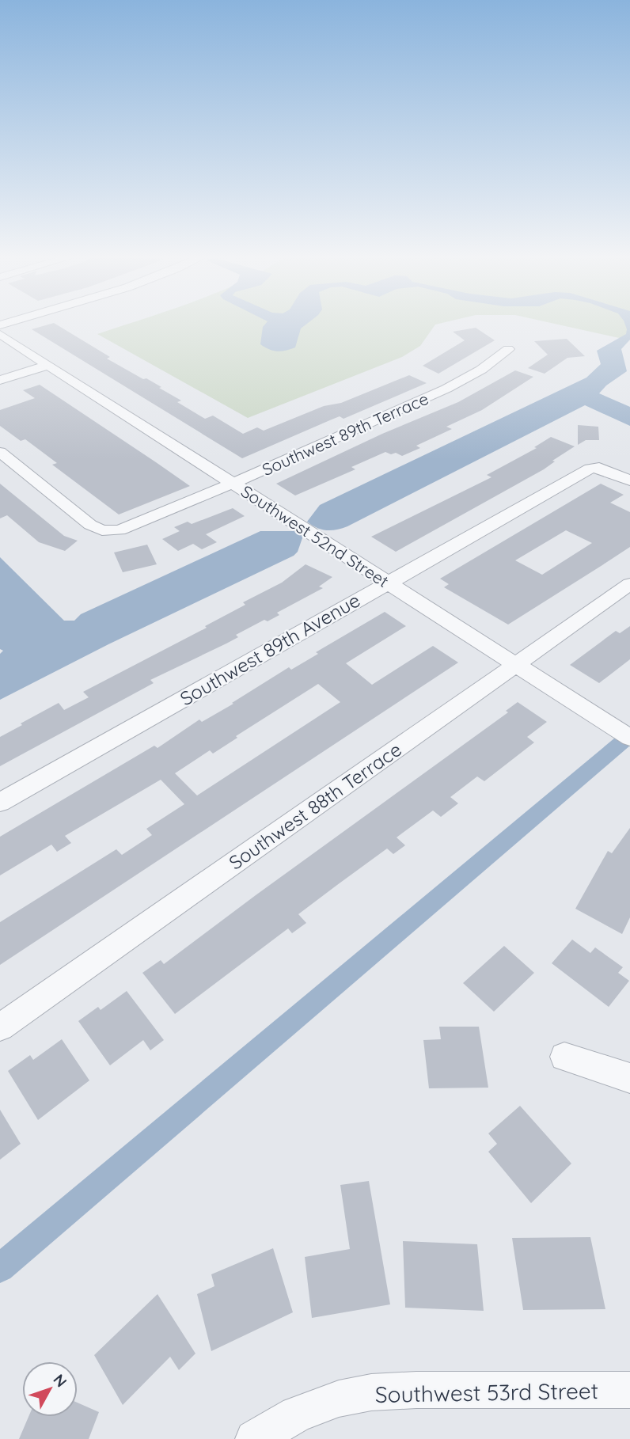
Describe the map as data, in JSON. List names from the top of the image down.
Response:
{
  "streets": {
    "street": [
      "Southwest 89th Terrace",
      "Southwest 52nd Street",
      "Southwest 89th Avenue",
      "Southwest 88th Terrace",
      "Southwest 53rd Street"
    ]
  },
  "crossings": [
    ["Southwest 89th Terrace", "Southwest 52nd Street"],
    ["Southwest 52nd Street", "Southwest 89th Avenue"],
    ["Southwest 52nd Street", "Southwest 88th Terrace"]
  ],
  "north": "top right"
}
